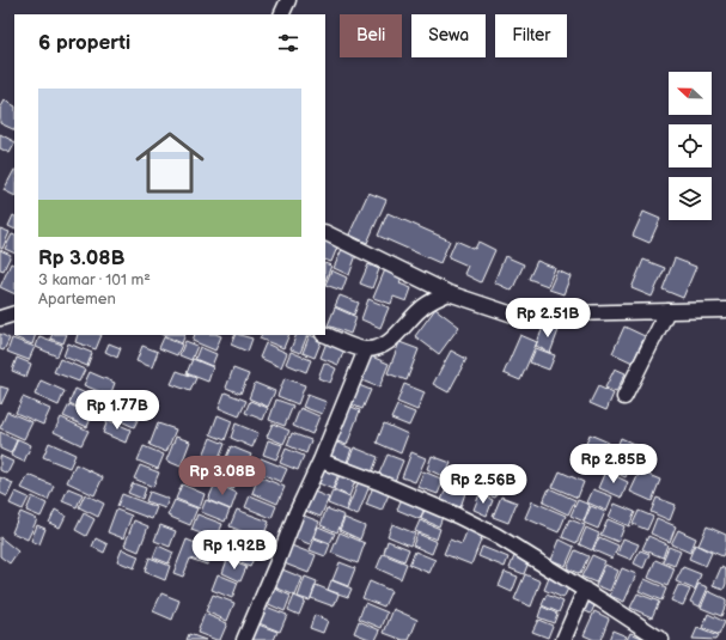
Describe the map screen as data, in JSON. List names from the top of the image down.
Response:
{
  "north": "left",
  "page": {
    "chip": ["Beli", "Sewa", "Filter"],
    "heading": "6 properti",
    "list": [
      {
        "name": "Rp 3.08B",
        "note": "3 kamar · 101 m² · Apartemen"
      }
    ],
    "price": [
      "Rp 2.51B",
      "Rp 1.77B",
      "Rp 2.85B",
      "Rp 3.08B",
      "Rp 2.56B",
      "Rp 1.92B"
    ]
  }
}
